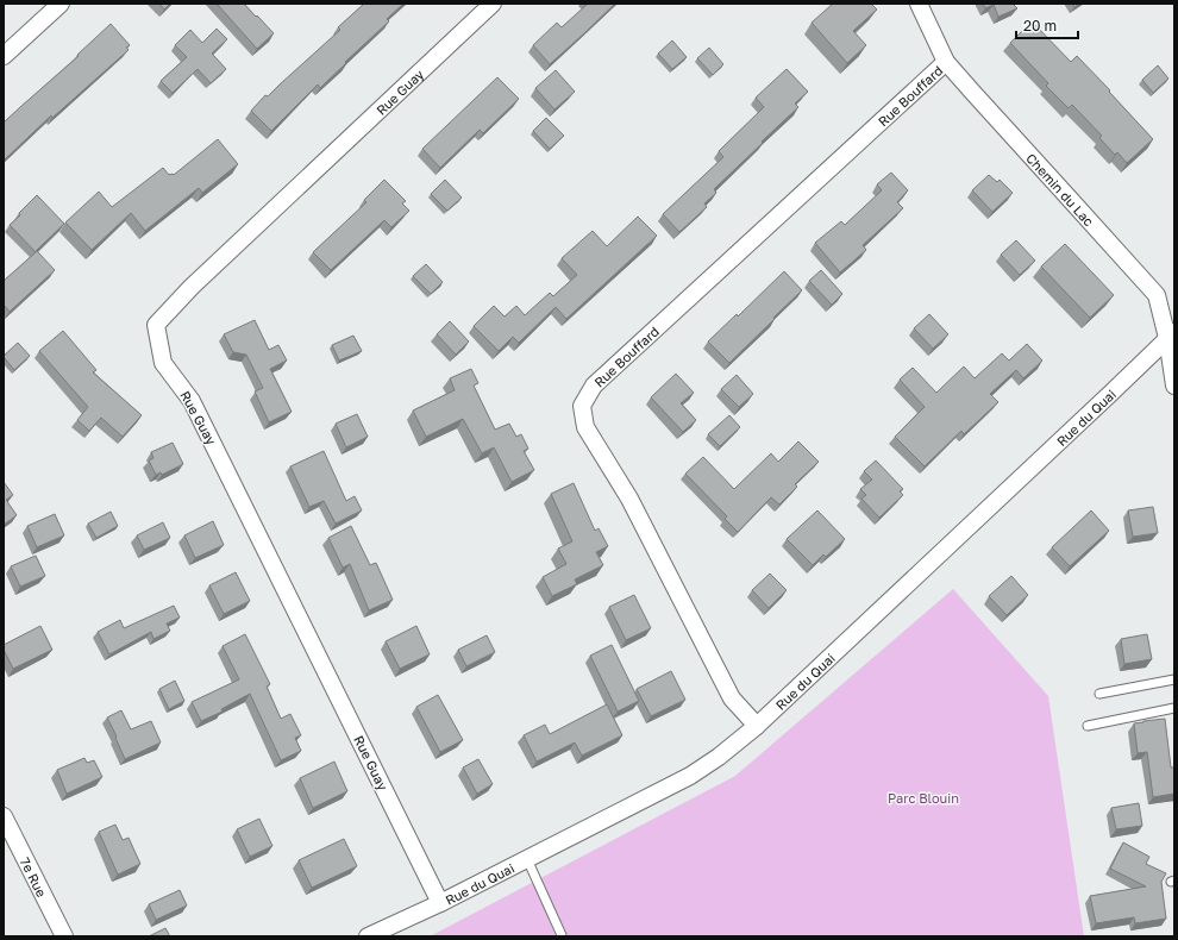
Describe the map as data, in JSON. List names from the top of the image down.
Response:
{
  "streets": {
    "street": [
      "Rue Guay",
      "Rue Bouffard",
      "Chemin du Lac",
      "Rue du Quai",
      "7e Rue"
    ]
  },
  "crossings": [
    ["Rue Guay", "Rue du Quai"],
    ["Rue Bouffard", "Chemin du Lac"],
    ["Rue Bouffard", "Rue du Quai"],
    ["Chemin du Lac", "Rue du Quai"]
  ],
  "parks": ["Parc Blouin"],
  "scale_bar": "20 m"
}
